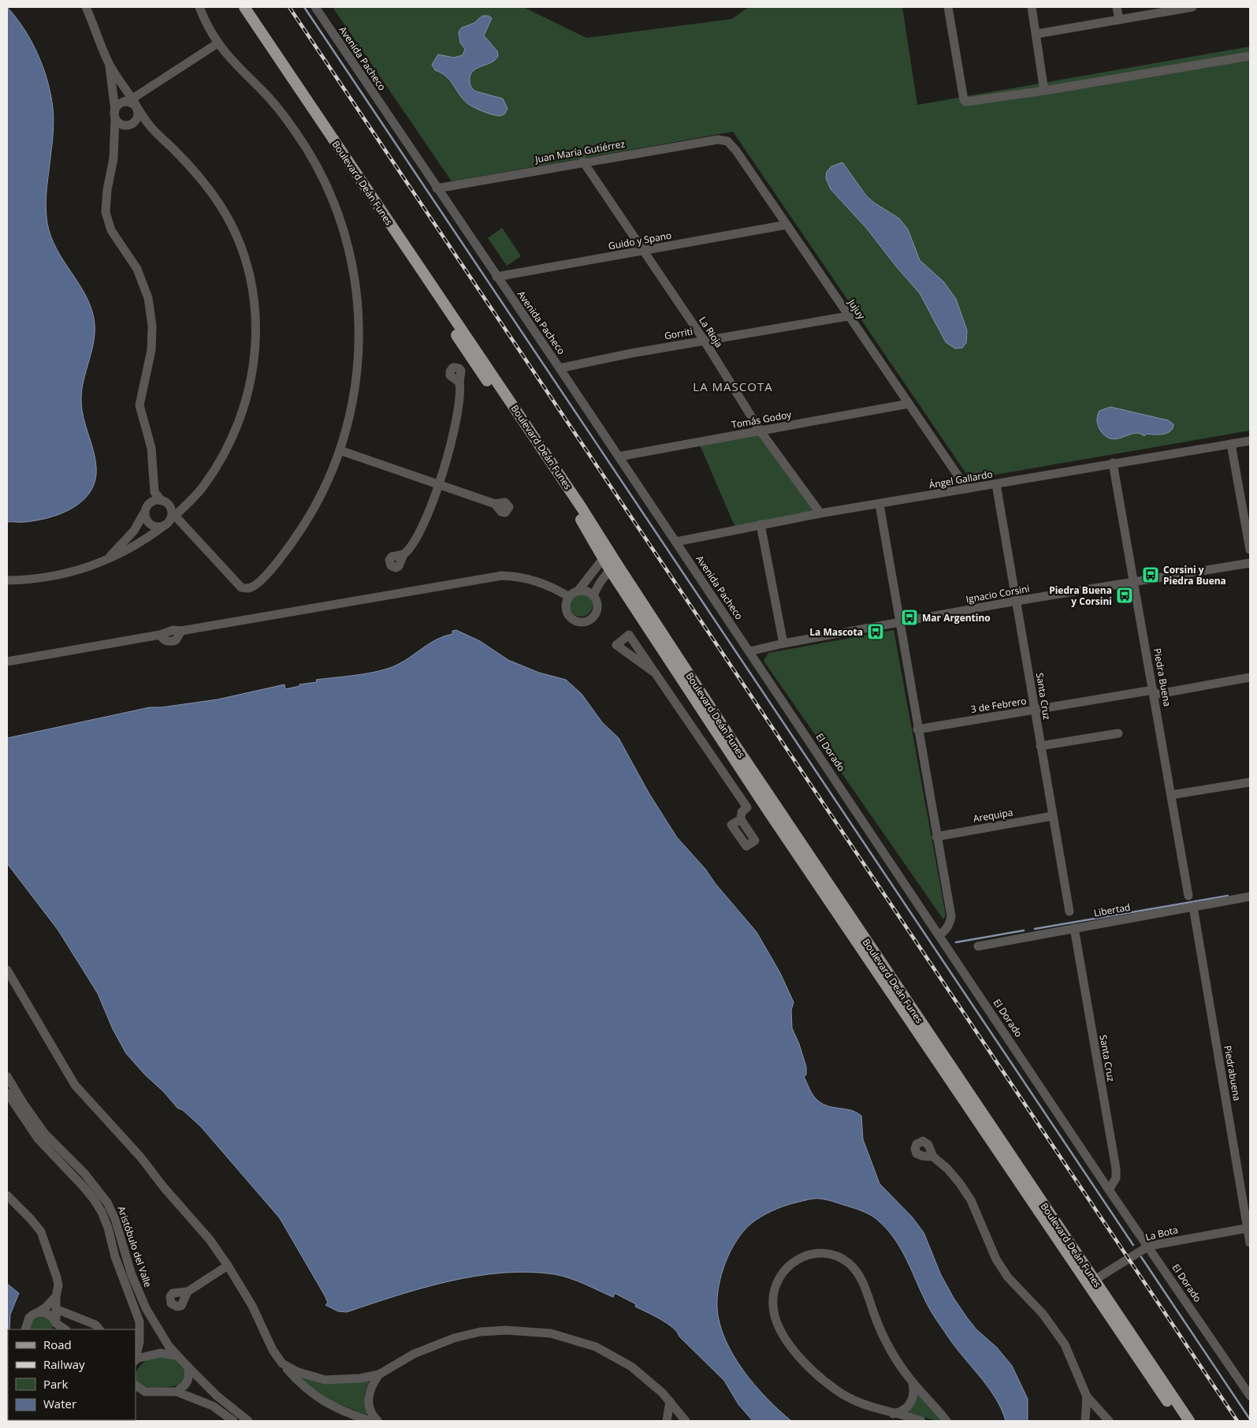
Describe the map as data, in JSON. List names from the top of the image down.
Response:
{
  "streets": {
    "main road": ["Boulevard Deán Funes"],
    "street": [
      "Avenida Pacheco",
      "Juan María Gutiérrez",
      "Guido y Spano",
      "Jujuy",
      "La Rioja",
      "Gorriti",
      "Tomás Godoy",
      "Ángel Gallardo",
      "Ignacio Corsini",
      "Piedra Buena",
      "Santa Cruz",
      "3 de Febrero",
      "El Dorado",
      "Arequipa",
      "Libertad",
      "Piedrabuena",
      "La Bota",
      "Aristóbulo del Valle"
    ]
  },
  "crossings": [
    ["Avenida Pacheco", "Juan María Gutiérrez"],
    ["Avenida Pacheco", "Guido y Spano"],
    ["Avenida Pacheco", "Gorriti"],
    ["Avenida Pacheco", "Tomás Godoy"],
    ["Avenida Pacheco", "Ángel Gallardo"],
    ["Avenida Pacheco", "Ignacio Corsini"],
    ["Avenida Pacheco", "El Dorado"],
    ["Juan María Gutiérrez", "Jujuy"],
    ["Juan María Gutiérrez", "La Rioja"],
    ["Boulevard Deán Funes", "La Bota"],
    ["Guido y Spano", "Jujuy"],
    ["Guido y Spano", "La Rioja"],
    ["Jujuy", "Gorriti"],
    ["Jujuy", "Tomás Godoy"],
    ["Jujuy", "Ángel Gallardo"],
    ["La Rioja", "Gorriti"],
    ["La Rioja", "Tomás Godoy"],
    ["La Rioja", "Ángel Gallardo"],
    ["Ángel Gallardo", "Piedra Buena"],
    ["Ángel Gallardo", "Santa Cruz"],
    ["Ignacio Corsini", "Piedra Buena"],
    ["Ignacio Corsini", "Santa Cruz"],
    ["Ignacio Corsini", "El Dorado"],
    ["Piedra Buena", "3 de Febrero"],
    ["Santa Cruz", "3 de Febrero"],
    ["Santa Cruz", "El Dorado"],
    ["Santa Cruz", "Arequipa"],
    ["Santa Cruz", "Libertad"],
    ["El Dorado", "La Bota"],
    ["Libertad", "Piedrabuena"],
    ["Piedrabuena", "La Bota"]
  ],
  "districts": ["LA MASCOTA"],
  "places": {
    "bus stop": [
      "Corsini y Piedra Buena",
      "Piedra Buena y Corsini",
      "Mar Argentino",
      "La Mascota"
    ]
  },
  "legend": [
    "Road",
    "Railway",
    "Park",
    "Water"
  ]
}
